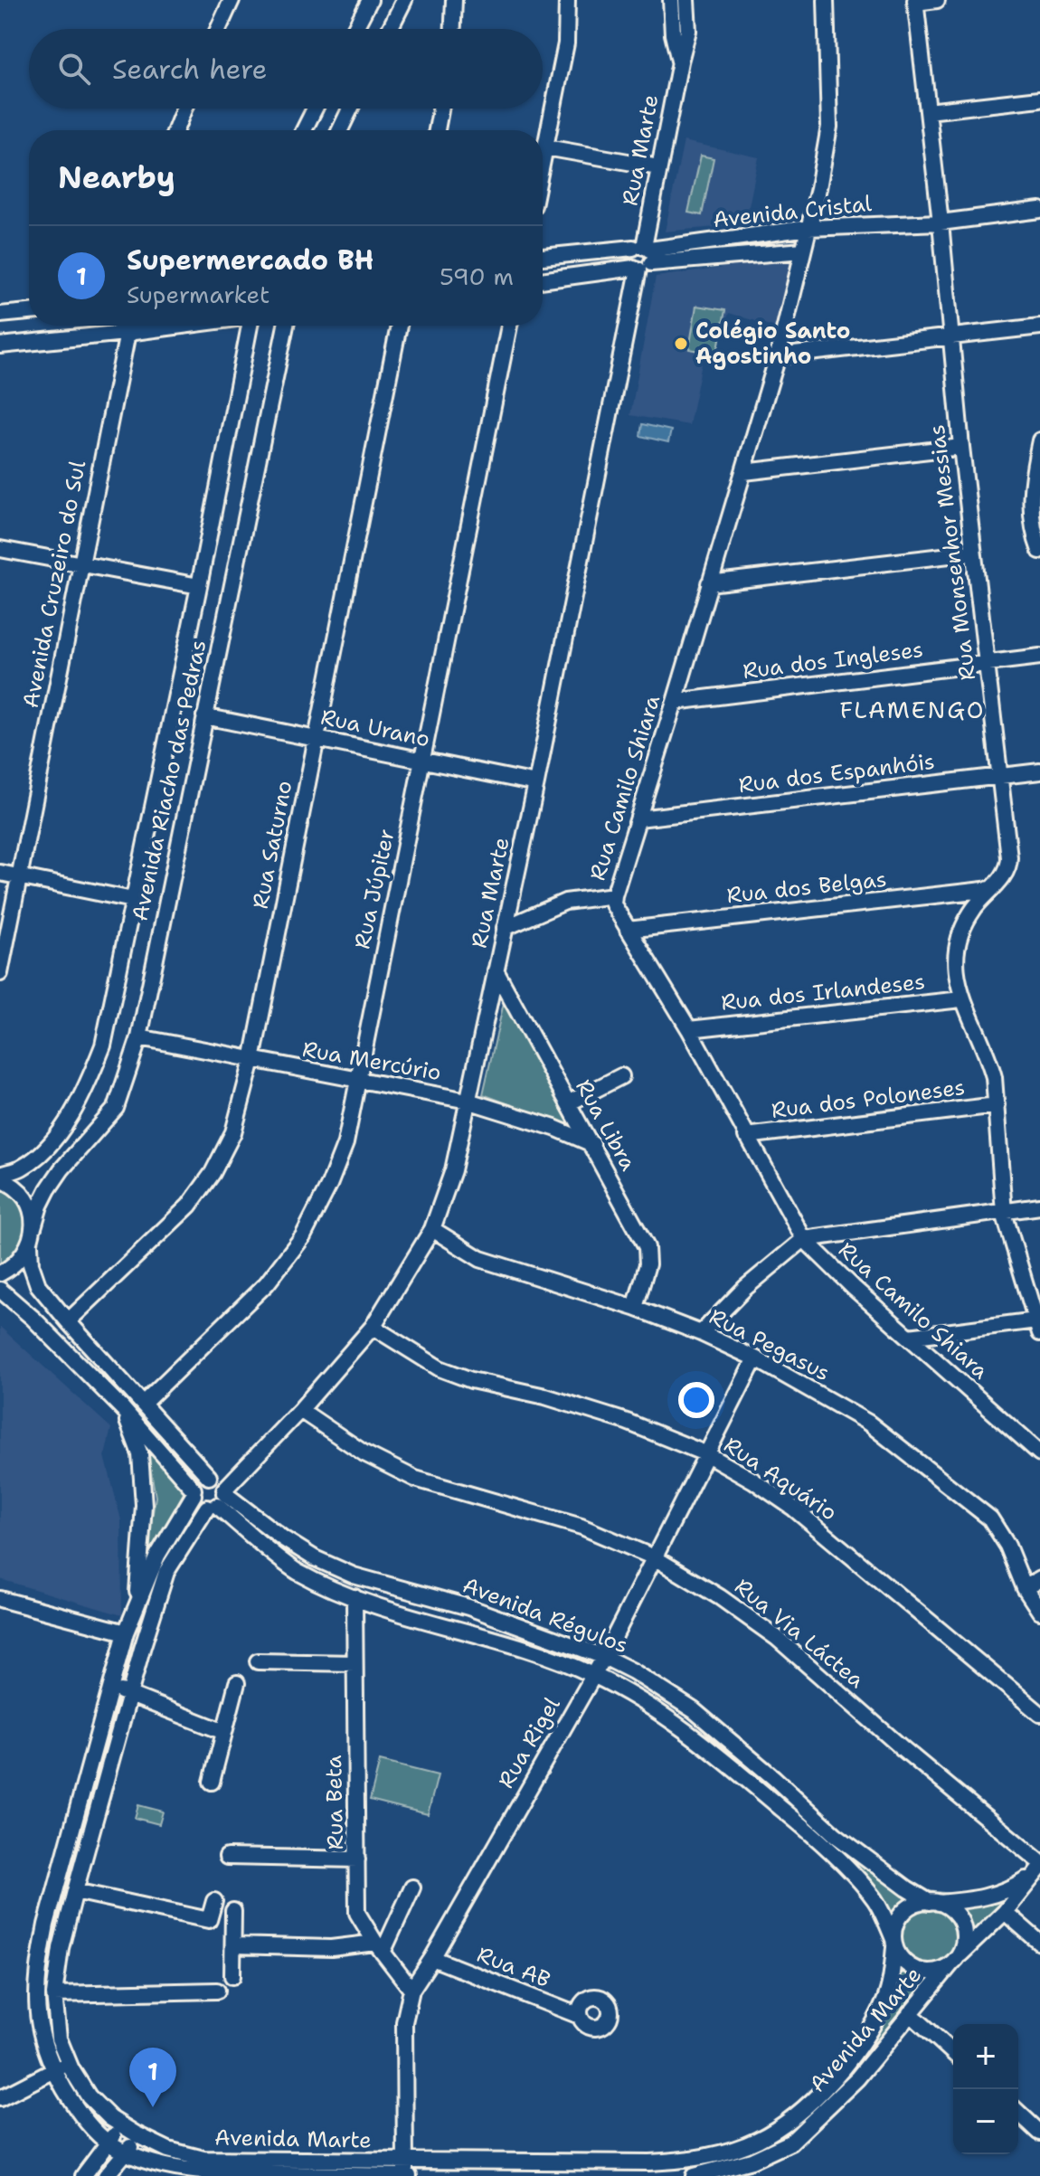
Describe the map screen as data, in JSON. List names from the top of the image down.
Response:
{
  "streets": {
    "street": [
      "Rua Marte",
      "Avenida Cristal",
      "Rua Monsenhor Messias",
      "Avenida Cruzeiro do Sul",
      "Rua dos Ingleses",
      "Rua Urano",
      "Rua dos Espanhóis",
      "Avenida Riacho das Pedras",
      "Rua Camilo Shiara",
      "Rua Saturno",
      "Rua dos Belgas",
      "Rua Júpiter",
      "Rua dos Irlandeses",
      "Rua Mercúrio",
      "Rua dos Poloneses",
      "Rua Libra",
      "Rua Pegasus",
      "Rua Aquário",
      "Avenida Régulos",
      "Rua Via Láctea",
      "Rua Rigel",
      "Rua Beta",
      "Rua AB",
      "Avenida Marte"
    ]
  },
  "crossings": [
    ["Rua Marte", "Avenida Cristal"],
    ["Rua Marte", "Rua Urano"],
    ["Rua Marte", "Rua Mercúrio"],
    ["Rua Marte", "Rua Libra"],
    ["Rua Marte", "Rua Pegasus"],
    ["Rua Marte", "Rua Aquário"],
    ["Rua Marte", "Avenida Régulos"],
    ["Rua Marte", "Rua Via Láctea"],
    ["Rua Marte", "Avenida Marte"],
    ["Avenida Cristal", "Rua Monsenhor Messias"],
    ["Avenida Cristal", "Rua Camilo Shiara"],
    ["Rua Monsenhor Messias", "Rua dos Ingleses"],
    ["Rua Monsenhor Messias", "Rua dos Espanhóis"],
    ["Rua Monsenhor Messias", "Rua dos Belgas"],
    ["Rua Monsenhor Messias", "Rua dos Irlandeses"],
    ["Rua Monsenhor Messias", "Rua dos Poloneses"],
    ["Rua dos Ingleses", "Rua Camilo Shiara"],
    ["Rua Urano", "Avenida Riacho das Pedras"],
    ["Rua Urano", "Rua Saturno"],
    ["Rua Urano", "Rua Júpiter"],
    ["Rua dos Espanhóis", "Rua Camilo Shiara"],
    ["Avenida Riacho das Pedras", "Rua Mercúrio"],
    ["Avenida Riacho das Pedras", "Avenida Régulos"],
    ["Rua Camilo Shiara", "Rua dos Belgas"],
    ["Rua Camilo Shiara", "Rua dos Irlandeses"],
    ["Rua Camilo Shiara", "Rua dos Poloneses"],
    ["Rua Saturno", "Rua Mercúrio"],
    ["Rua Saturno", "Avenida Régulos"],
    ["Rua Júpiter", "Rua Mercúrio"],
    ["Rua Júpiter", "Avenida Régulos"],
    ["Rua Mercúrio", "Rua Libra"],
    ["Rua Libra", "Rua Pegasus"],
    ["Rua Pegasus", "Rua Rigel"],
    ["Rua Aquário", "Rua Rigel"],
    ["Avenida Régulos", "Rua Rigel"],
    ["Avenida Régulos", "Rua Beta"],
    ["Avenida Régulos", "Avenida Marte"],
    ["Rua Via Láctea", "Rua Rigel"],
    ["Rua Via Láctea", "Avenida Marte"],
    ["Rua Rigel", "Rua Beta"],
    ["Rua Rigel", "Rua AB"],
    ["Rua Rigel", "Avenida Marte"]
  ],
  "districts": ["FLAMENGO"],
  "places": ["Colégio Santo Agostinho"],
  "page": {
    "search": "Search here",
    "heading": "Nearby",
    "list": [
      {
        "mark": "1",
        "name": "Supermercado BH",
        "note": "Supermarket",
        "value": "590 m"
      }
    ],
    "map_buttons": ["+", "−"],
    "pins": "1"
  }
}
